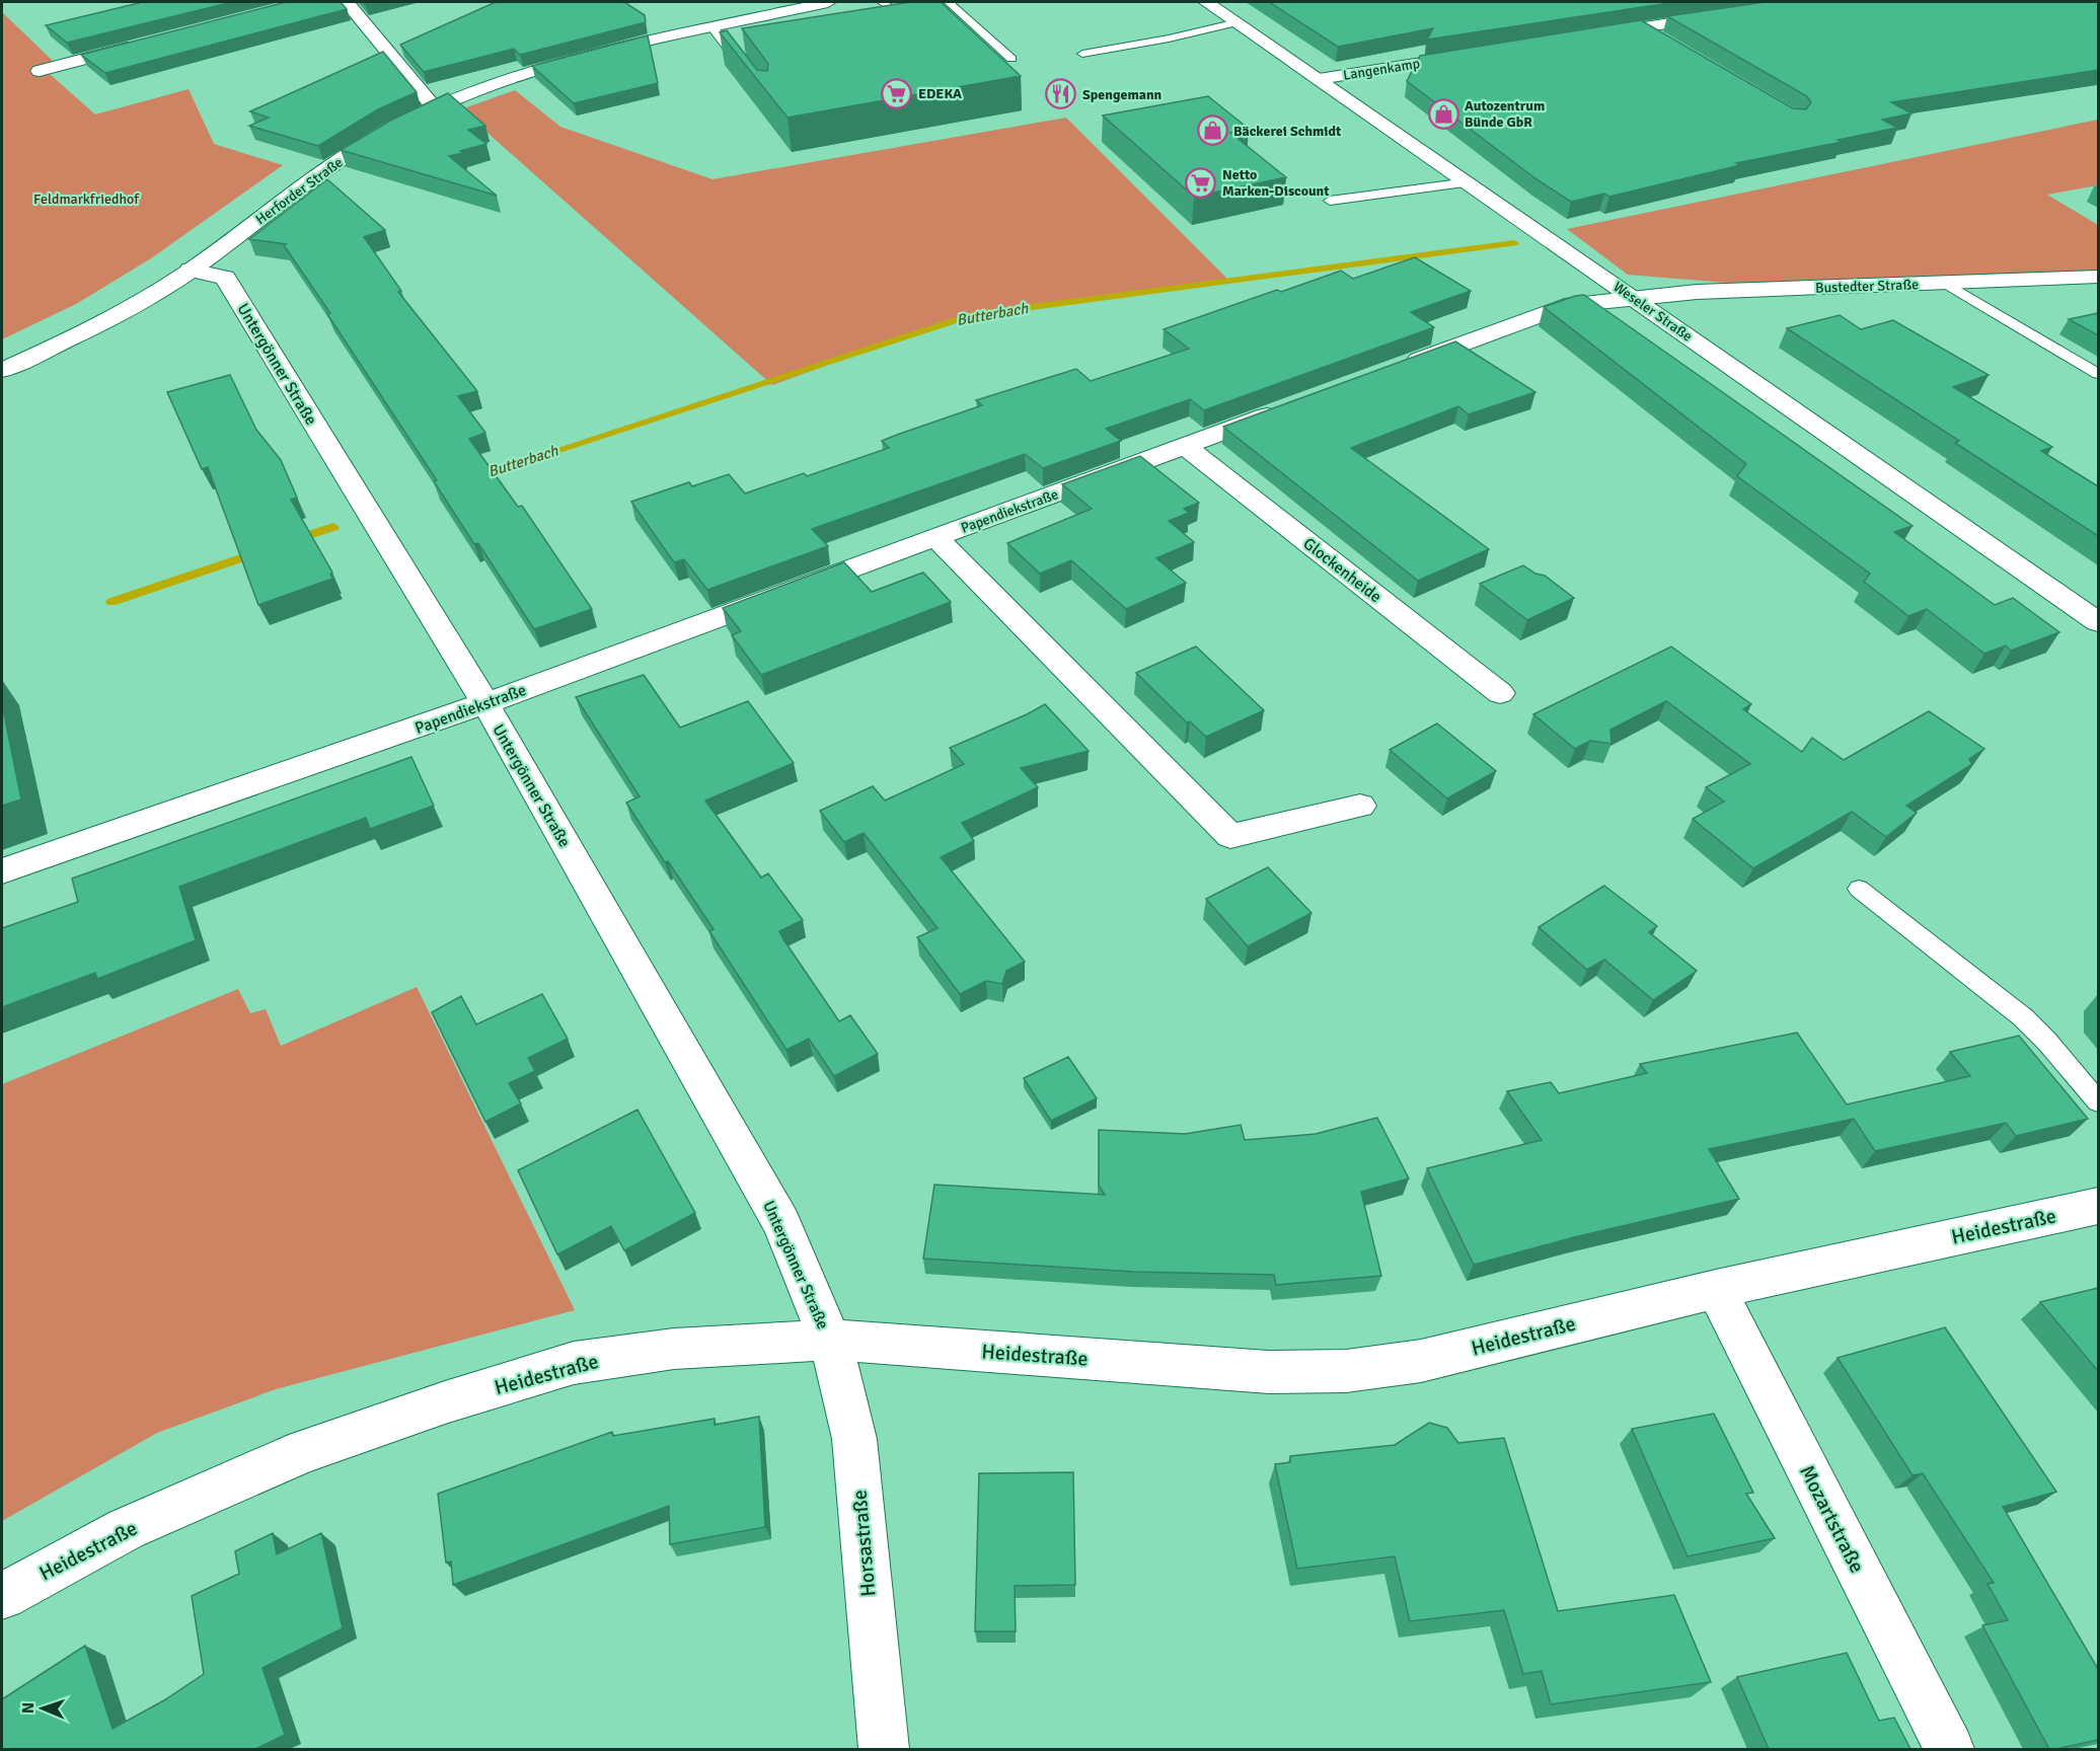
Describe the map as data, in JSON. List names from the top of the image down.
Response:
{
  "streets": {
    "street": [
      "Langenkamp",
      "Herforder Straße",
      "Bustedter Straße",
      "Weseler Straße",
      "Untergönner Straße",
      "Papendiekstraße",
      "Glockenheide",
      "Heidestraße",
      "Mozartstraße",
      "Horsastraße"
    ]
  },
  "crossings": [
    ["Langenkamp", "Weseler Straße"],
    ["Herforder Straße", "Untergönner Straße"],
    ["Bustedter Straße", "Weseler Straße"],
    ["Untergönner Straße", "Papendiekstraße"],
    ["Untergönner Straße", "Heidestraße"],
    ["Untergönner Straße", "Horsastraße"],
    ["Papendiekstraße", "Glockenheide"],
    ["Heidestraße", "Mozartstraße"],
    ["Heidestraße", "Horsastraße"]
  ],
  "water": ["Butterbach"],
  "parks": ["Feldmarkfriedhof"],
  "places": {
    "supermarket": ["EDEKA", "Netto Marken-Discount"],
    "restaurant": ["Spengemann"],
    "shop": ["Autozentrum Bünde GbR", "Bäckerei Schmidt"]
  },
  "north": "left"
}
